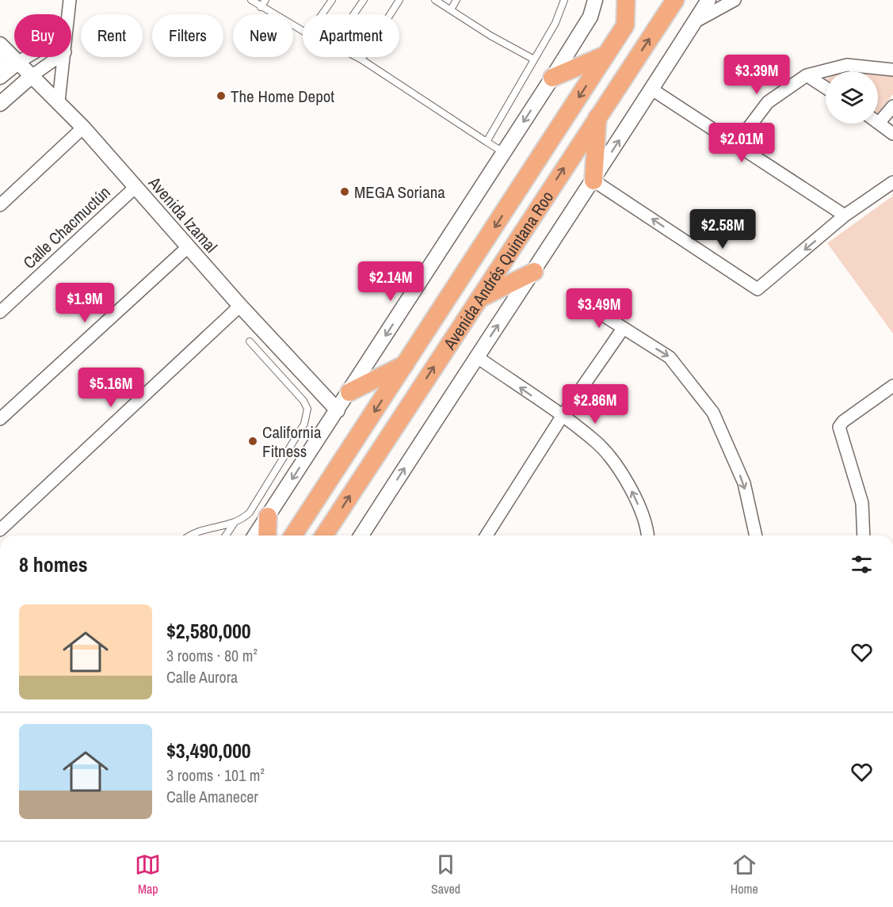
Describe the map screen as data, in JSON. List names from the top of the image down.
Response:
{
  "streets": {
    "main road": ["Avenida Andrés Quintana Roo"],
    "street": ["Avenida Izamal", "Calle Chacmuctún"]
  },
  "crossings": [
    ["Avenida Izamal", "Calle Chacmuctún"]
  ],
  "places": ["The Home Depot", "MEGA Soriana", "California Fitness"],
  "page": {
    "chip": [
      "Buy",
      "Rent",
      "Filters",
      "New",
      "Apartment"
    ],
    "price": [
      "$3.39M",
      "$2.01M",
      "$2.58M",
      "$2.14M",
      "$1.9M",
      "$3.49M",
      "$5.16M",
      "$2.86M"
    ],
    "heading": "8 homes",
    "list": [
      {
        "name": "$2,580,000",
        "note": "3 rooms · 80 m² · Calle Aurora"
      },
      {
        "name": "$3,490,000",
        "note": "3 rooms · 101 m² · Calle Amanecer"
      }
    ],
    "tabs": ["Map", "Saved", "Home"]
  }
}
